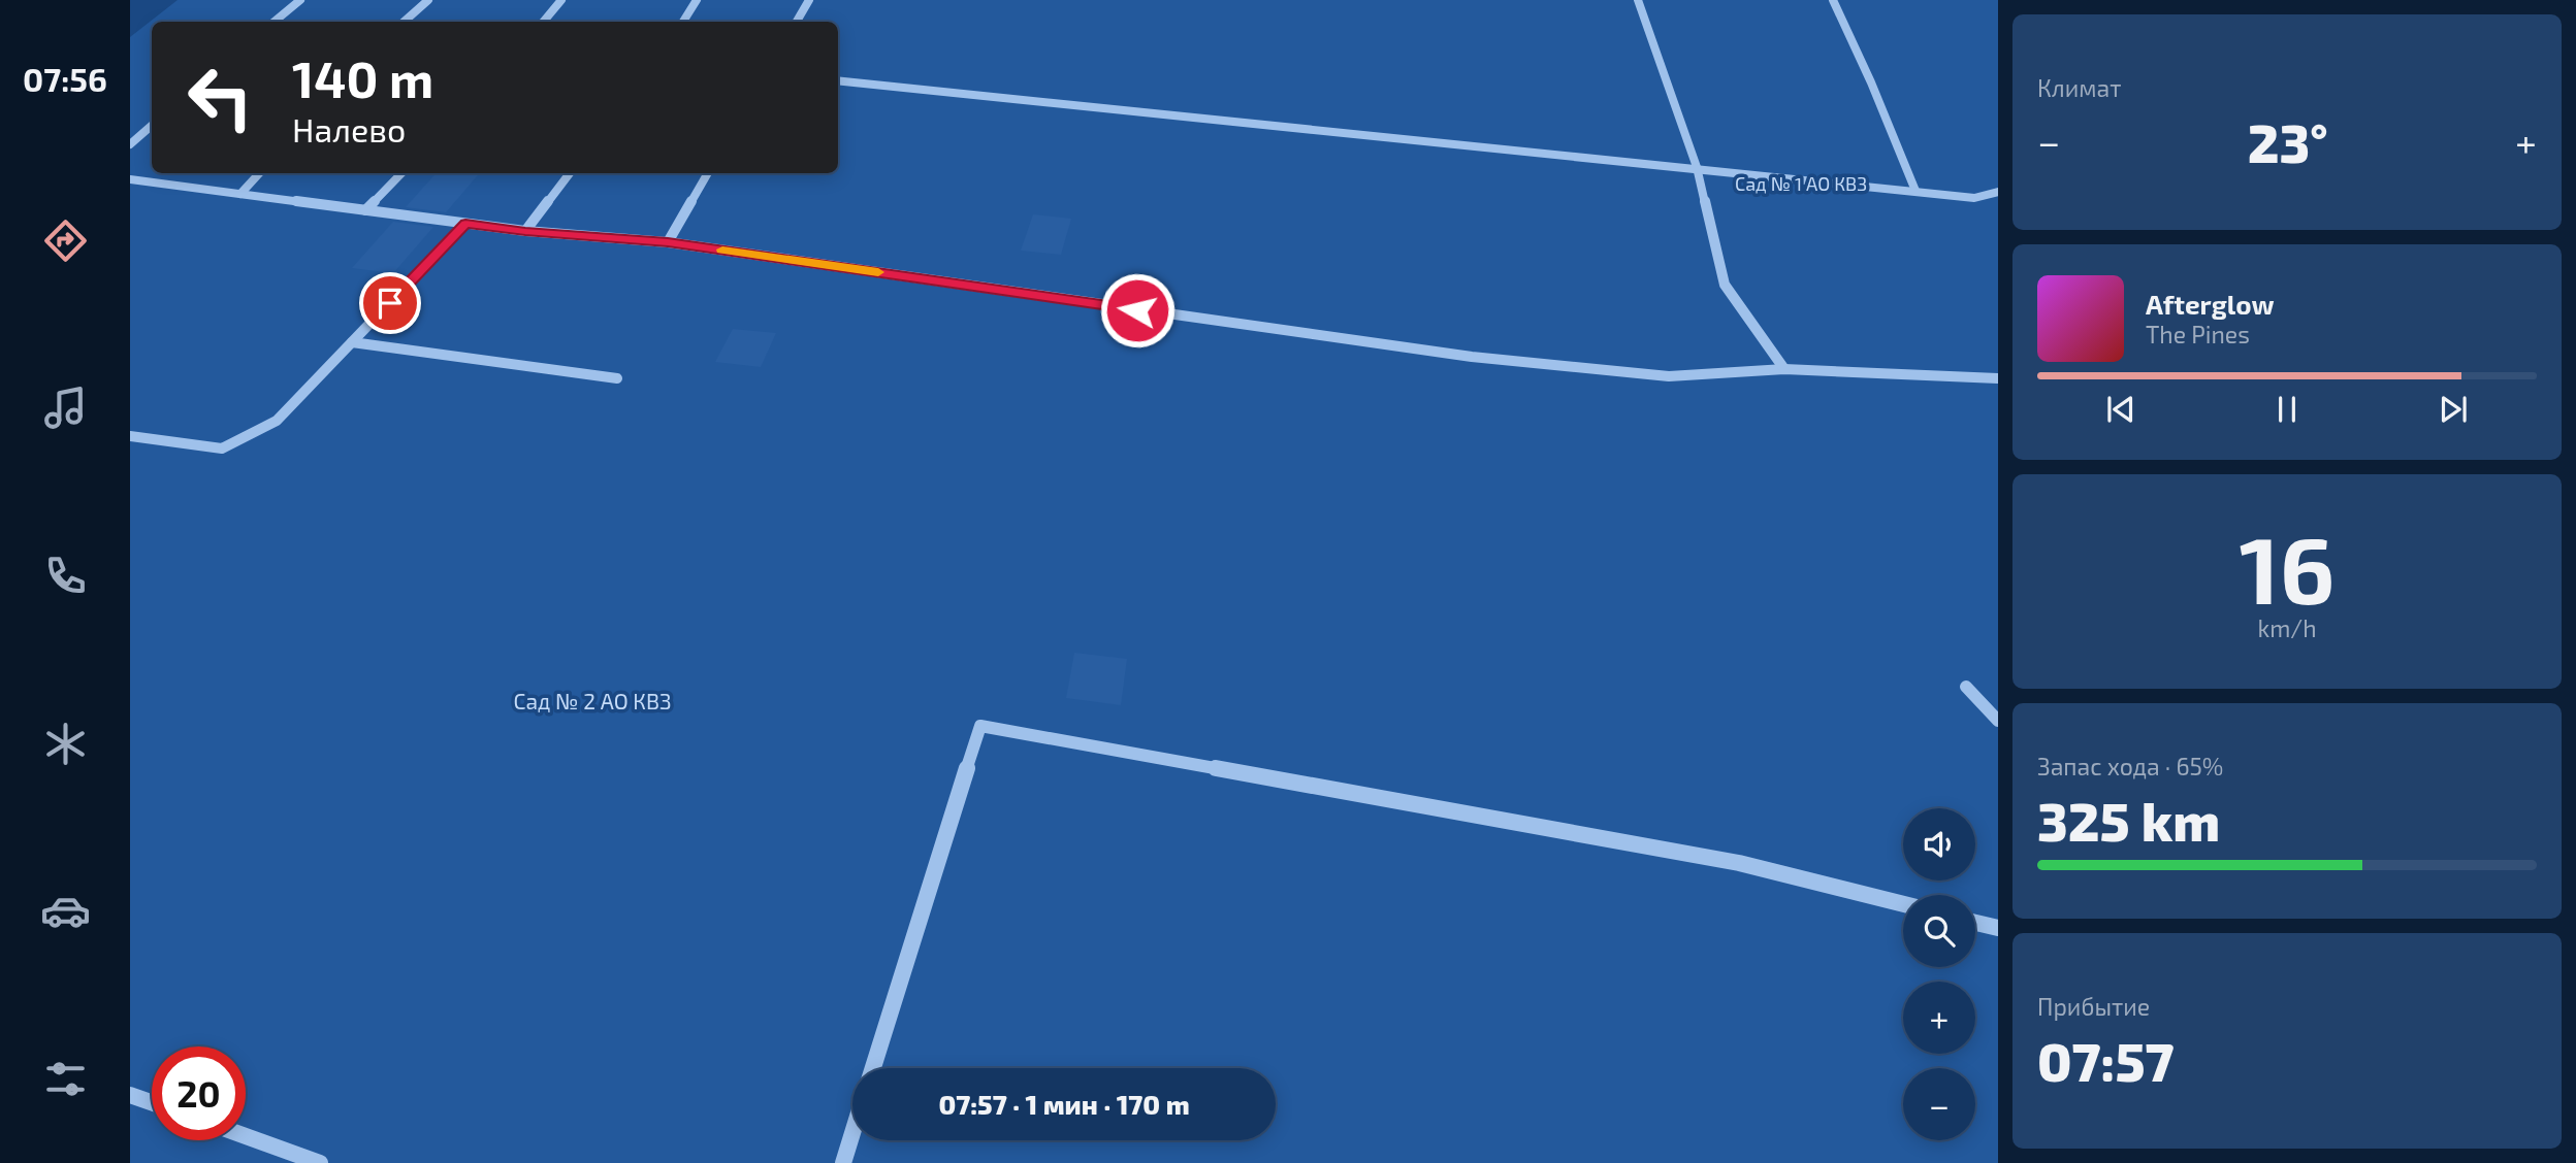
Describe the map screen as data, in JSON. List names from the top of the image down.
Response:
{
  "parks": ["Сад № 1 АО КВЗ", "Сад № 2 АО КВЗ"],
  "page": {
    "tabs": "07:56",
    "tile": [
      "Климат",
      ["16", "km/h"],
      ["Запас хода · 65%", "325 km"],
      ["Прибытие", "07:57"]
    ],
    "turn": ["140 m", "Налево"],
    "heat": ["−", "23°", "+"],
    "song": ["Afterglow", "The Pines"],
    "map_buttons": ["+", "−"],
    "limit": "20",
    "trip": "07:57 · 1 мин · 170 m"
  }
}
